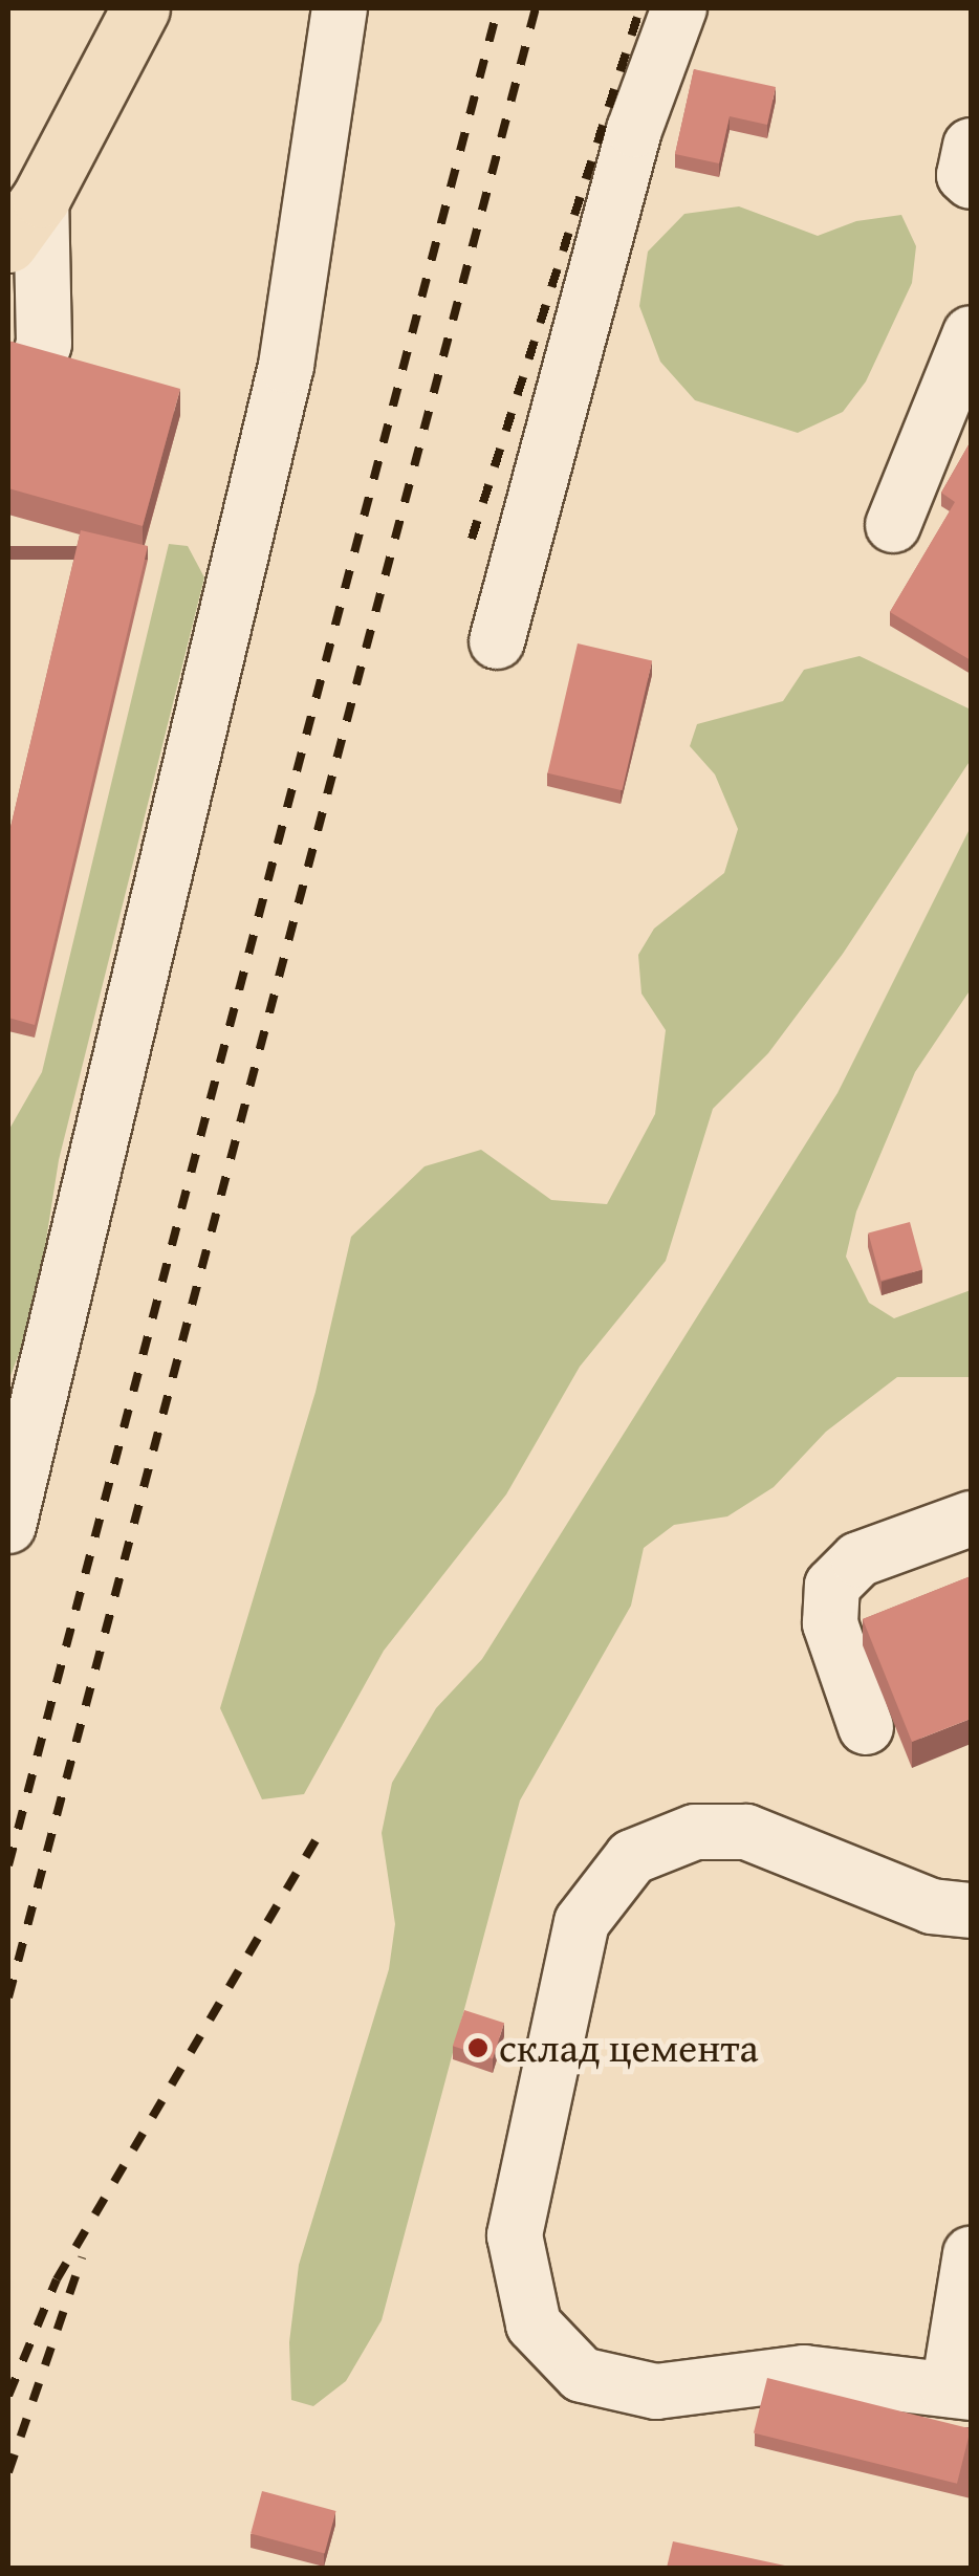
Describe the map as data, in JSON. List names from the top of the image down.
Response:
{
  "places": ["склад цемента"]
}
